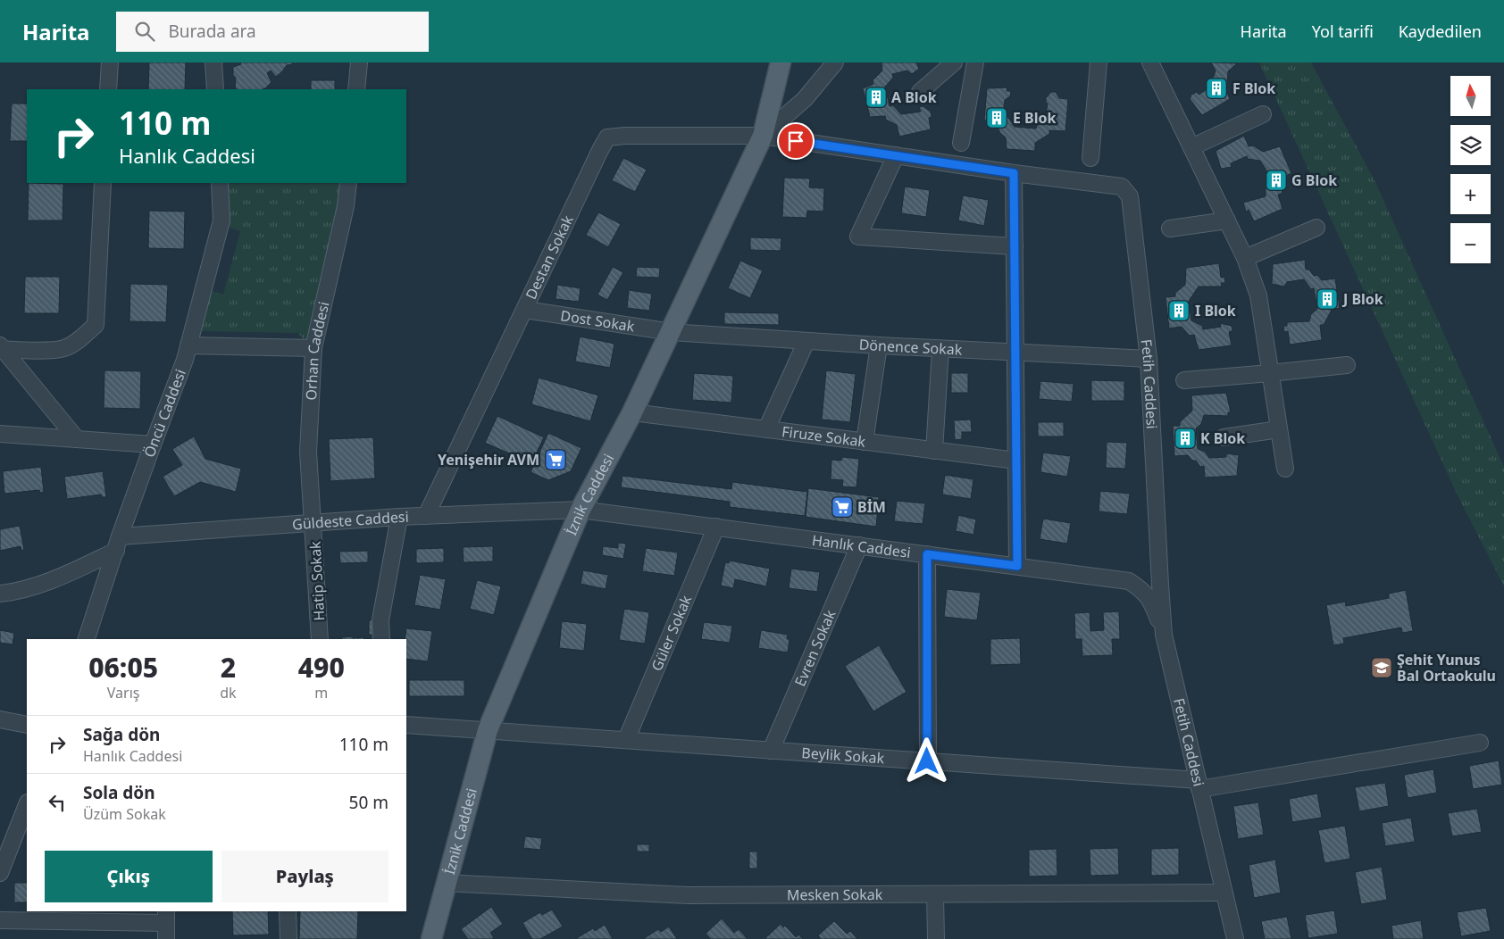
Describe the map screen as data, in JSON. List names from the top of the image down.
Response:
{
  "streets": {
    "main road": ["İznik Caddesi"],
    "street": [
      "Destan Sokak",
      "Dost Sokak",
      "Dönence Sokak",
      "Orhan Caddesi",
      "Fetih Caddesi",
      "Öncü Caddesi",
      "Firuze Sokak",
      "Güldeste Caddesi",
      "Hanlık Caddesi",
      "Hatip Sokak",
      "Güler Sokak",
      "Evren Sokak",
      "Beylik Sokak",
      "Mesken Sokak"
    ]
  },
  "crossings": [
    ["Destan Sokak", "Dost Sokak"],
    ["Destan Sokak", "Fetih Caddesi"],
    ["Destan Sokak", "İznik Caddesi"],
    ["Destan Sokak", "Güldeste Caddesi"],
    ["Dost Sokak", "Dönence Sokak"],
    ["Dost Sokak", "İznik Caddesi"],
    ["Dönence Sokak", "Fetih Caddesi"],
    ["Dönence Sokak", "İznik Caddesi"],
    ["Orhan Caddesi", "Güldeste Caddesi"],
    ["Orhan Caddesi", "Hatip Sokak"],
    ["Fetih Caddesi", "İznik Caddesi"],
    ["Fetih Caddesi", "Hanlık Caddesi"],
    ["Fetih Caddesi", "Beylik Sokak"],
    ["Fetih Caddesi", "Mesken Sokak"],
    ["Öncü Caddesi", "Güldeste Caddesi"],
    ["Firuze Sokak", "İznik Caddesi"],
    ["İznik Caddesi", "Güldeste Caddesi"],
    ["İznik Caddesi", "Hanlık Caddesi"],
    ["İznik Caddesi", "Beylik Sokak"],
    ["İznik Caddesi", "Mesken Sokak"],
    ["Güldeste Caddesi", "Hanlık Caddesi"],
    ["Güldeste Caddesi", "Hatip Sokak"],
    ["Hanlık Caddesi", "Güler Sokak"],
    ["Hanlık Caddesi", "Evren Sokak"],
    ["Güler Sokak", "Beylik Sokak"],
    ["Evren Sokak", "Beylik Sokak"]
  ],
  "places": {
    "building": [
      "F Blok",
      "A Blok",
      "E Blok",
      "G Blok",
      "J Blok",
      "I Blok",
      "K Blok"
    ],
    "supermarket": ["Yenişehir AVM", "BİM"],
    "school or university": ["Şehit Yunus Bal Ortaokulu"]
  },
  "north": "top",
  "page": {
    "header": "Harita",
    "search": "Burada ara",
    "nav": ["Harita", "Yol tarifi", "Kaydedilen"],
    "map_buttons": ["+", "−"],
    "turn": ["110 m", "Hanlık Caddesi"],
    "eta": [
      "06:05",
      "Varış",
      "2",
      "dk",
      "490",
      "m"
    ],
    "list": [
      {
        "name": "Sağa dön",
        "note": "Hanlık Caddesi",
        "value": "110 m"
      },
      {
        "name": "Sola dön",
        "note": "Üzüm Sokak",
        "value": "50 m"
      }
    ],
    "buttons": ["Çıkış", "Paylaş"]
  }
}
